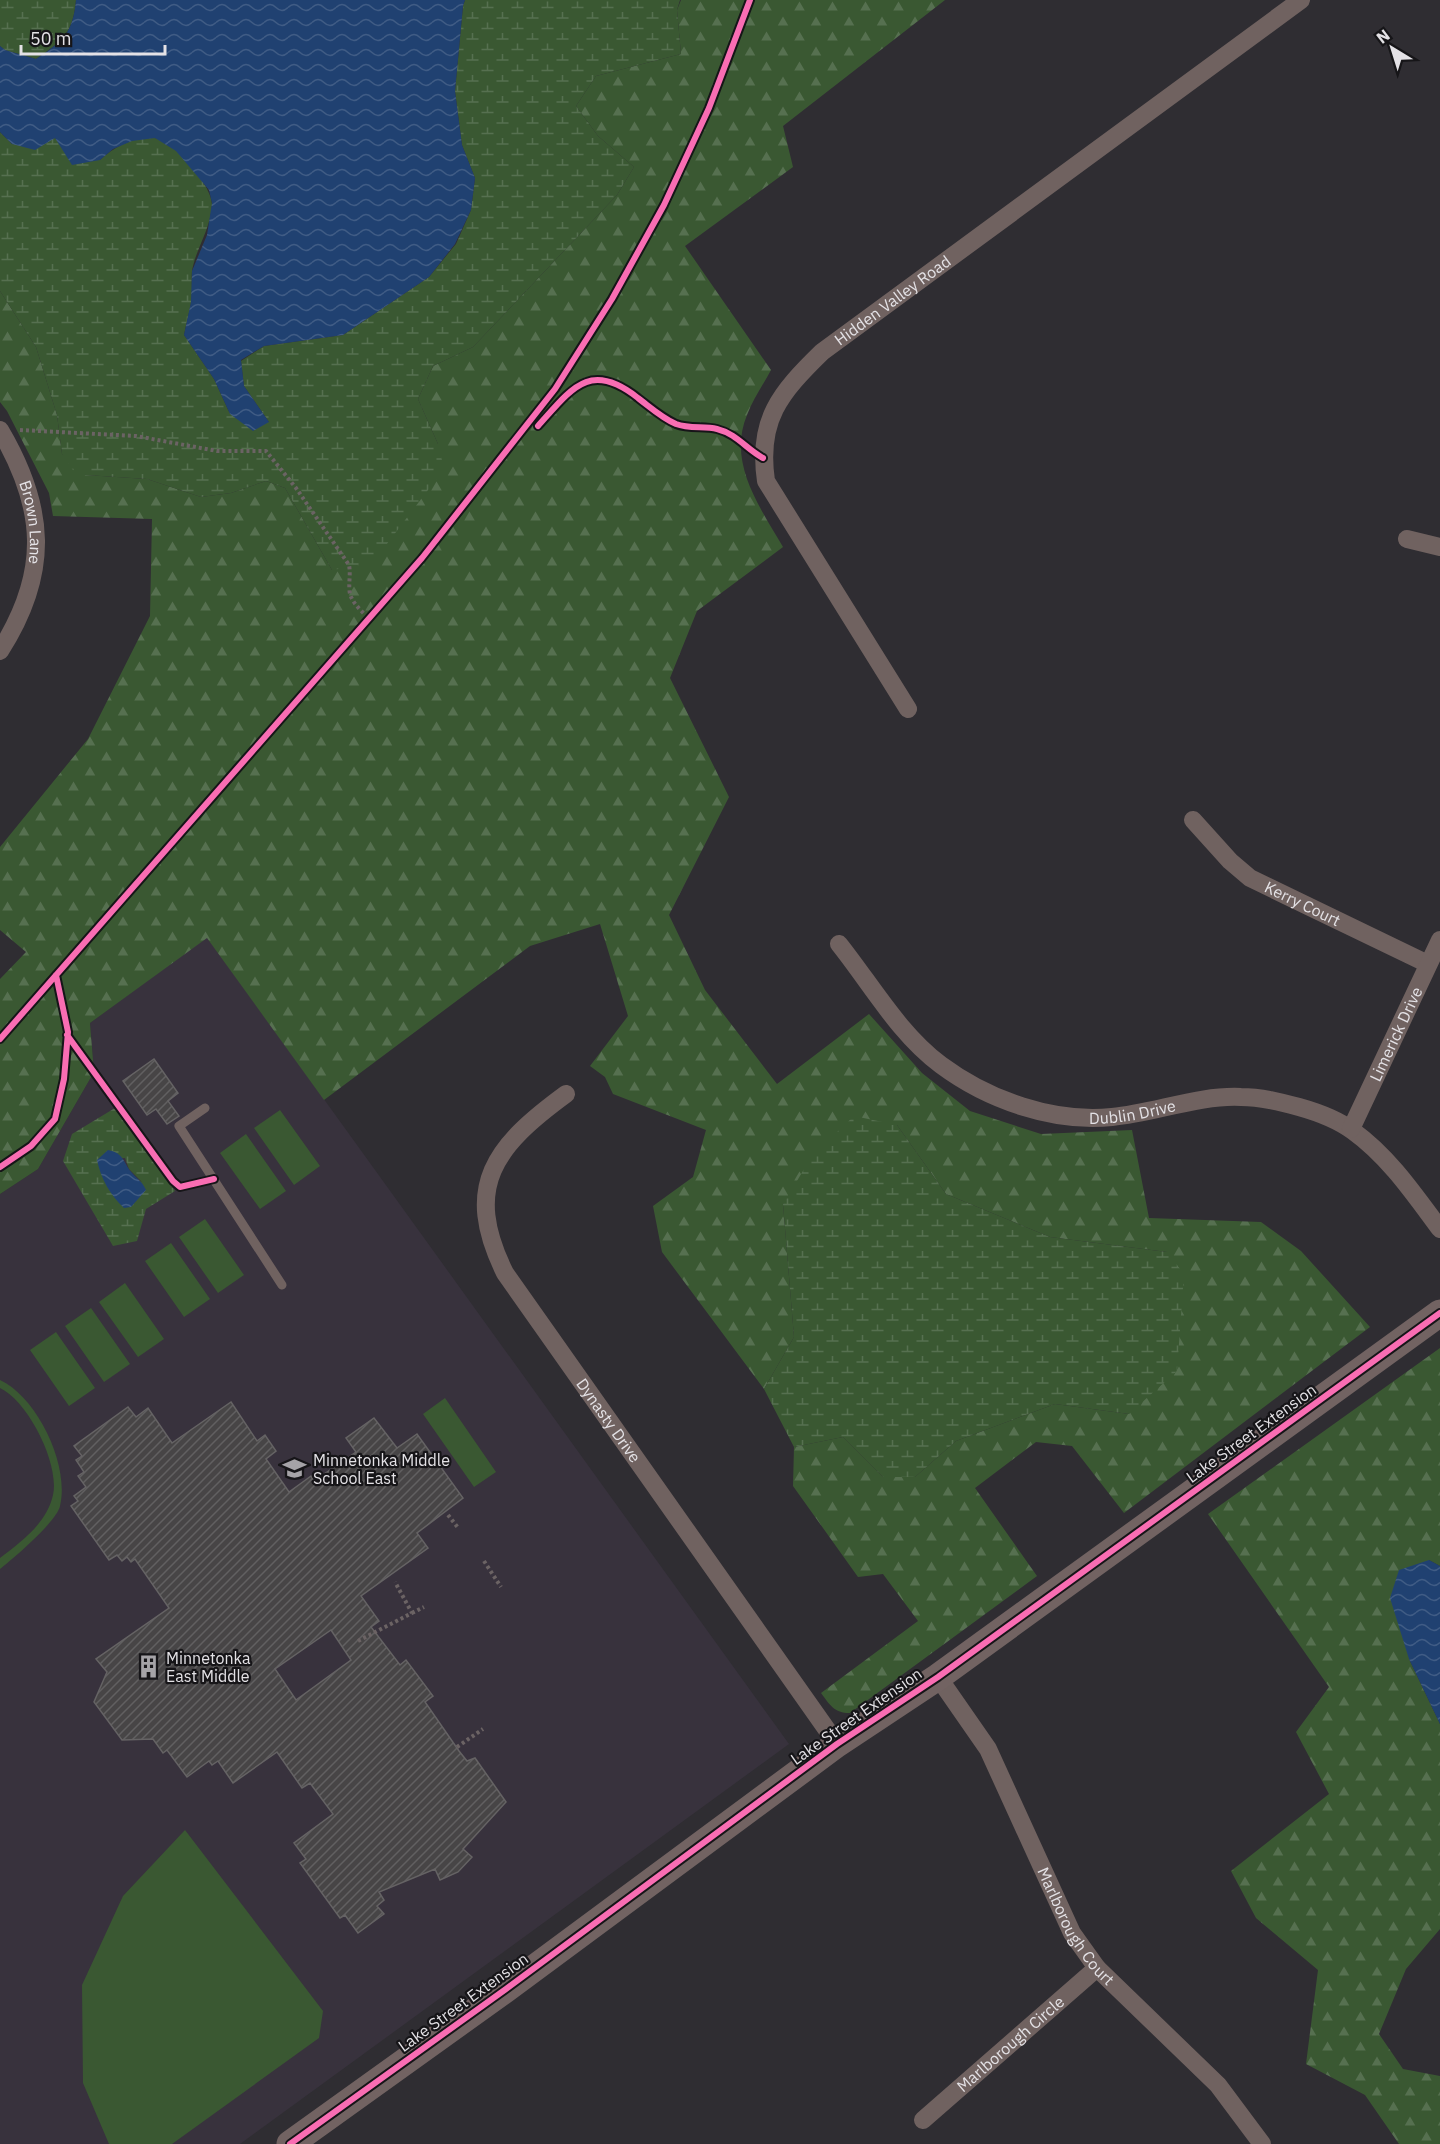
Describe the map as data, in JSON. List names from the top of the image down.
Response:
{
  "streets": {
    "street": [
      "Hidden Valley Road",
      "Brown Lane",
      "Kerry Court",
      "Limerick Drive",
      "Dublin Drive",
      "Dynasty Drive",
      "Lake Street Extension",
      "Marlborough Court",
      "Marlborough Circle"
    ]
  },
  "crossings": [
    ["Kerry Court", "Limerick Drive"],
    ["Limerick Drive", "Dublin Drive"],
    ["Dynasty Drive", "Lake Street Extension"],
    ["Lake Street Extension", "Marlborough Court"],
    ["Marlborough Court", "Marlborough Circle"]
  ],
  "places": {
    "school or university": ["Minnetonka Middle School East"],
    "building": ["Minnetonka East Middle"]
  },
  "scale_bar": "50 m",
  "north": "top left"
}
